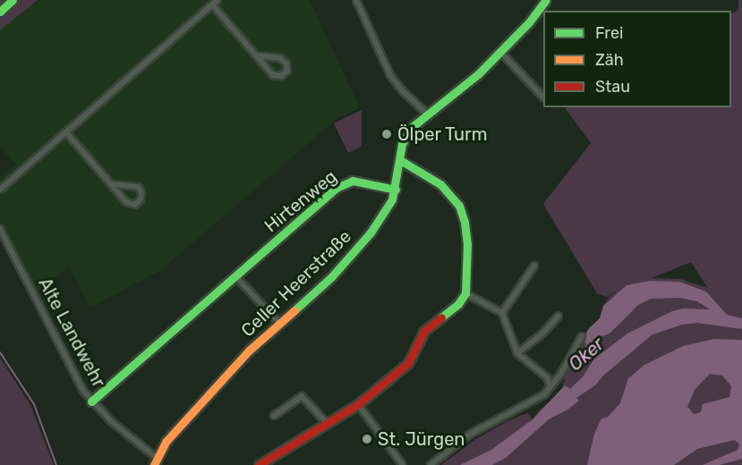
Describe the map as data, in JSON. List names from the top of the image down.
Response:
{
  "streets": {
    "main road": ["Hirtenweg", "Celler Heerstraße"],
    "street": ["Alte Landwehr"]
  },
  "crossings": [
    ["Hirtenweg", "Celler Heerstraße"],
    ["Hirtenweg", "Alte Landwehr"],
    ["Celler Heerstraße", "Alte Landwehr"]
  ],
  "water": ["Oker"],
  "places": ["Ölper Turm", "St. Jürgen"],
  "legend": ["Frei", "Zäh", "Stau"]
}
